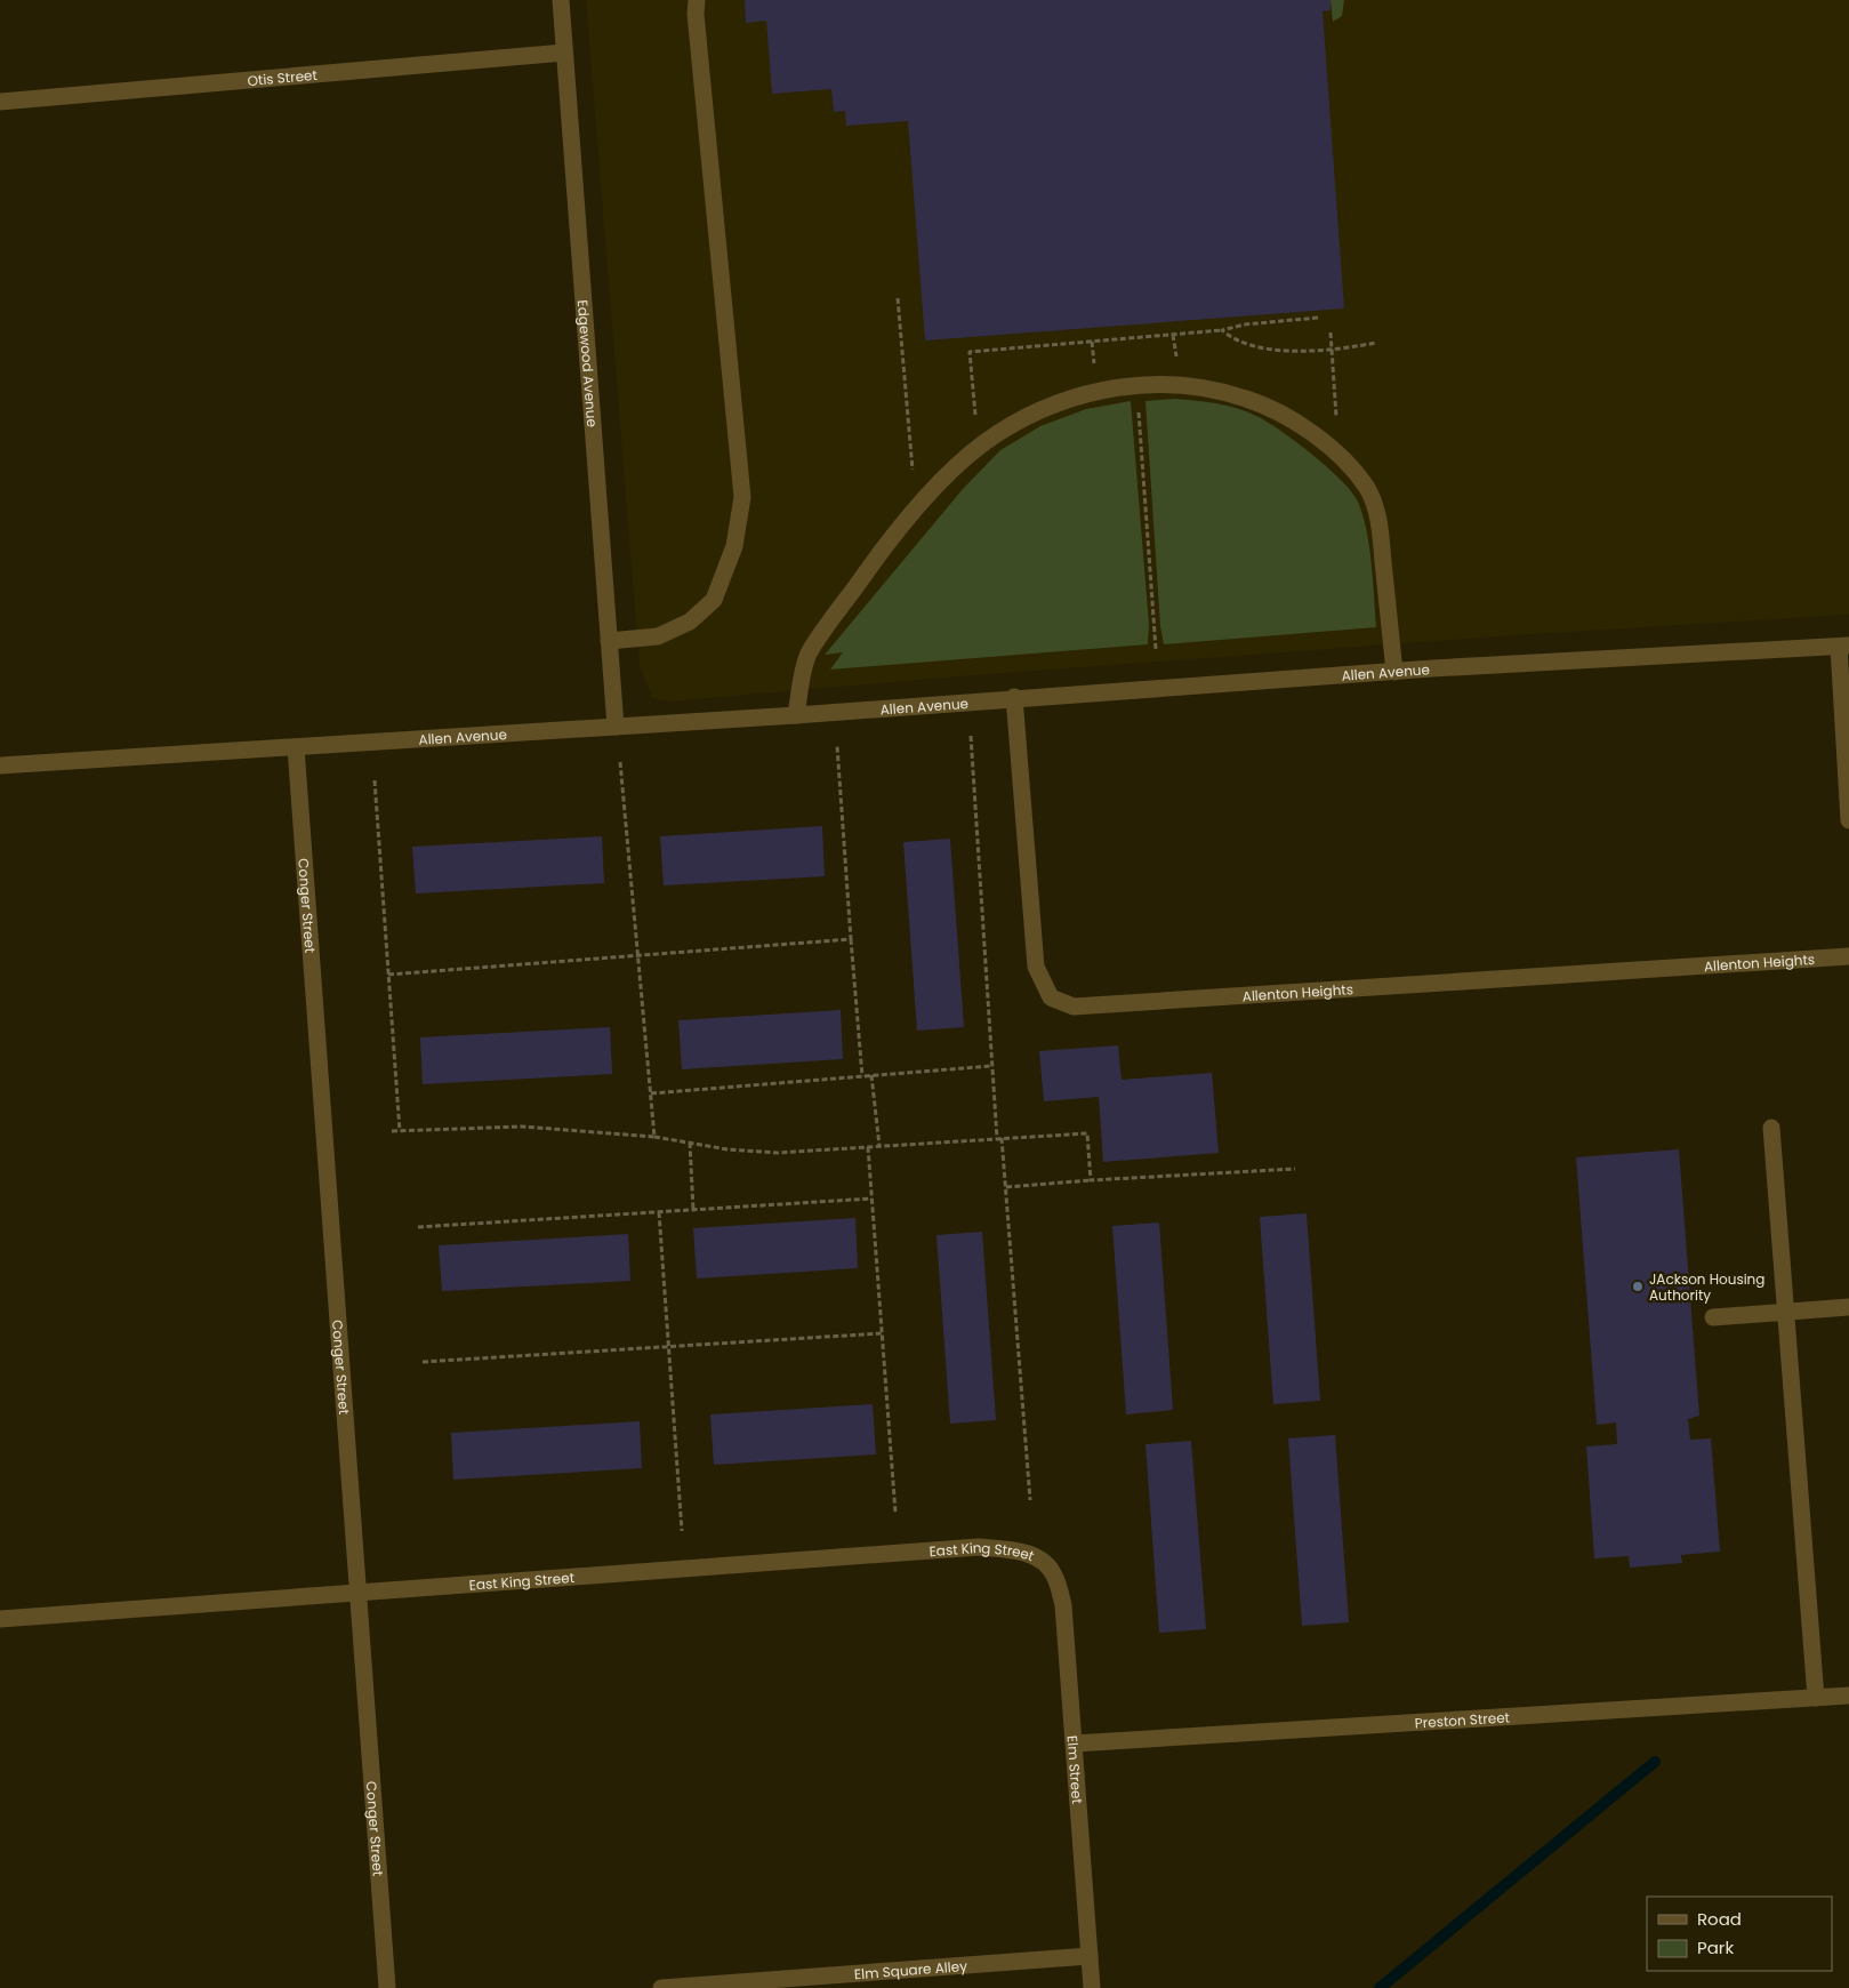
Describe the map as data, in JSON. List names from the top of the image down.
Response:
{
  "streets": {
    "street": [
      "Otis Street",
      "Edgewood Avenue",
      "Allen Avenue",
      "Conger Street",
      "Allenton Heights",
      "East King Street",
      "Preston Street",
      "Elm Street",
      "Elm Square Alley"
    ]
  },
  "crossings": [
    ["Otis Street", "Edgewood Avenue"],
    ["Edgewood Avenue", "Allen Avenue"],
    ["Allen Avenue", "Conger Street"],
    ["Allen Avenue", "Allenton Heights"],
    ["Conger Street", "East King Street"],
    ["East King Street", "Elm Street"],
    ["Preston Street", "Elm Street"],
    ["Elm Street", "Elm Square Alley"]
  ],
  "places": ["JAckson Housing Authority"],
  "legend": ["Road", "Park"]
}
